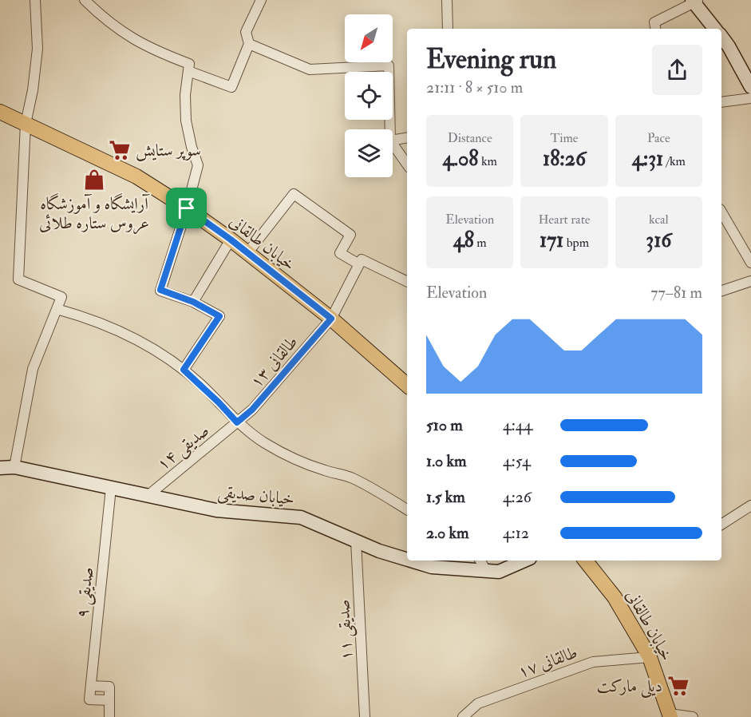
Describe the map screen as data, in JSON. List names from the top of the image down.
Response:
{
  "streets": {
    "main road": ["خیابان طالقانی"],
    "street": [
      "طالقانی ۱۳",
      "صدیقی ۱۴",
      "خیابان صدیقی",
      "صدیقی ۹",
      "صدیقی ۱۱",
      "طالقانی ۱۷"
    ]
  },
  "crossings": [
    ["خیابان طالقانی", "طالقانی ۱۳"],
    ["خیابان طالقانی", "طالقانی ۱۷"],
    ["طالقانی ۱۳", "صدیقی ۱۴"],
    ["صدیقی ۱۴", "خیابان صدیقی"],
    ["خیابان صدیقی", "صدیقی ۹"],
    ["خیابان صدیقی", "صدیقی ۱۱"]
  ],
  "places": {
    "supermarket": ["سوپر ستایش", "دیلی مارکت"],
    "shop": ["آرایشگاه و آموزشگاه عروس ستاره طلائی"]
  },
  "north": "bottom left",
  "page": {
    "heading": ["Evening run", "21:11 · 8 × 510 m"],
    "stats": [
      ["Distance", "4.08 km"],
      ["Time", "18:26"],
      ["Pace", "4:31 /km"],
      ["Elevation", "48 m"],
      ["Heart rate", "171 bpm"],
      ["kcal", "316"]
    ],
    "chart": ["Elevation", "77–81 m"],
    "list": [
      {
        "name": "510 m",
        "note": "4:44"
      },
      {
        "name": "1.0 km",
        "note": "4:54"
      },
      {
        "name": "1.5 km",
        "note": "4:26"
      },
      {
        "name": "2.0 km",
        "note": "4:12"
      }
    ]
  }
}
